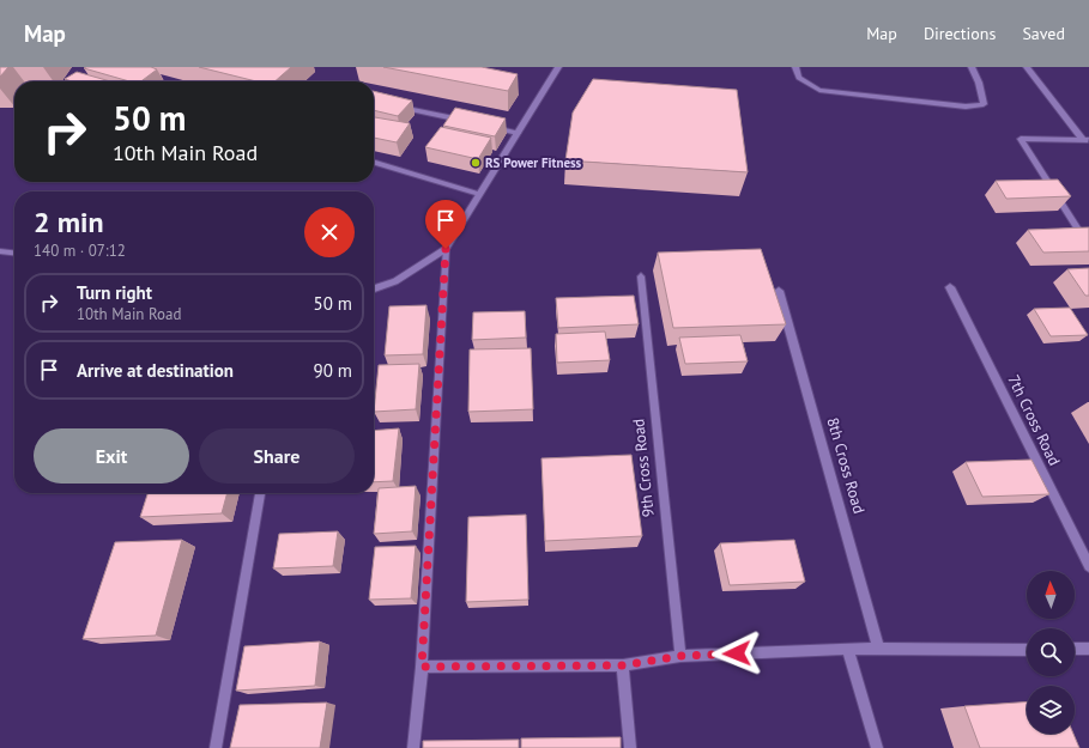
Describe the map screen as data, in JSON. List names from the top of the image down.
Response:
{
  "streets": {
    "street": ["7th Cross Road", "8th Cross Road", "9th Cross Road"]
  },
  "places": ["RS Power Fitness"],
  "north": "top",
  "page": {
    "header": "Map",
    "nav": ["Map", "Directions", "Saved"],
    "turn": ["50 m", "10th Main Road"],
    "heading": ["2 min", "140 m · 07:12"],
    "list": [
      {
        "name": "Turn right",
        "note": "10th Main Road",
        "value": "50 m"
      },
      {
        "name": "Arrive at destination",
        "value": "90 m"
      }
    ],
    "buttons": ["Exit", "Share"]
  }
}
